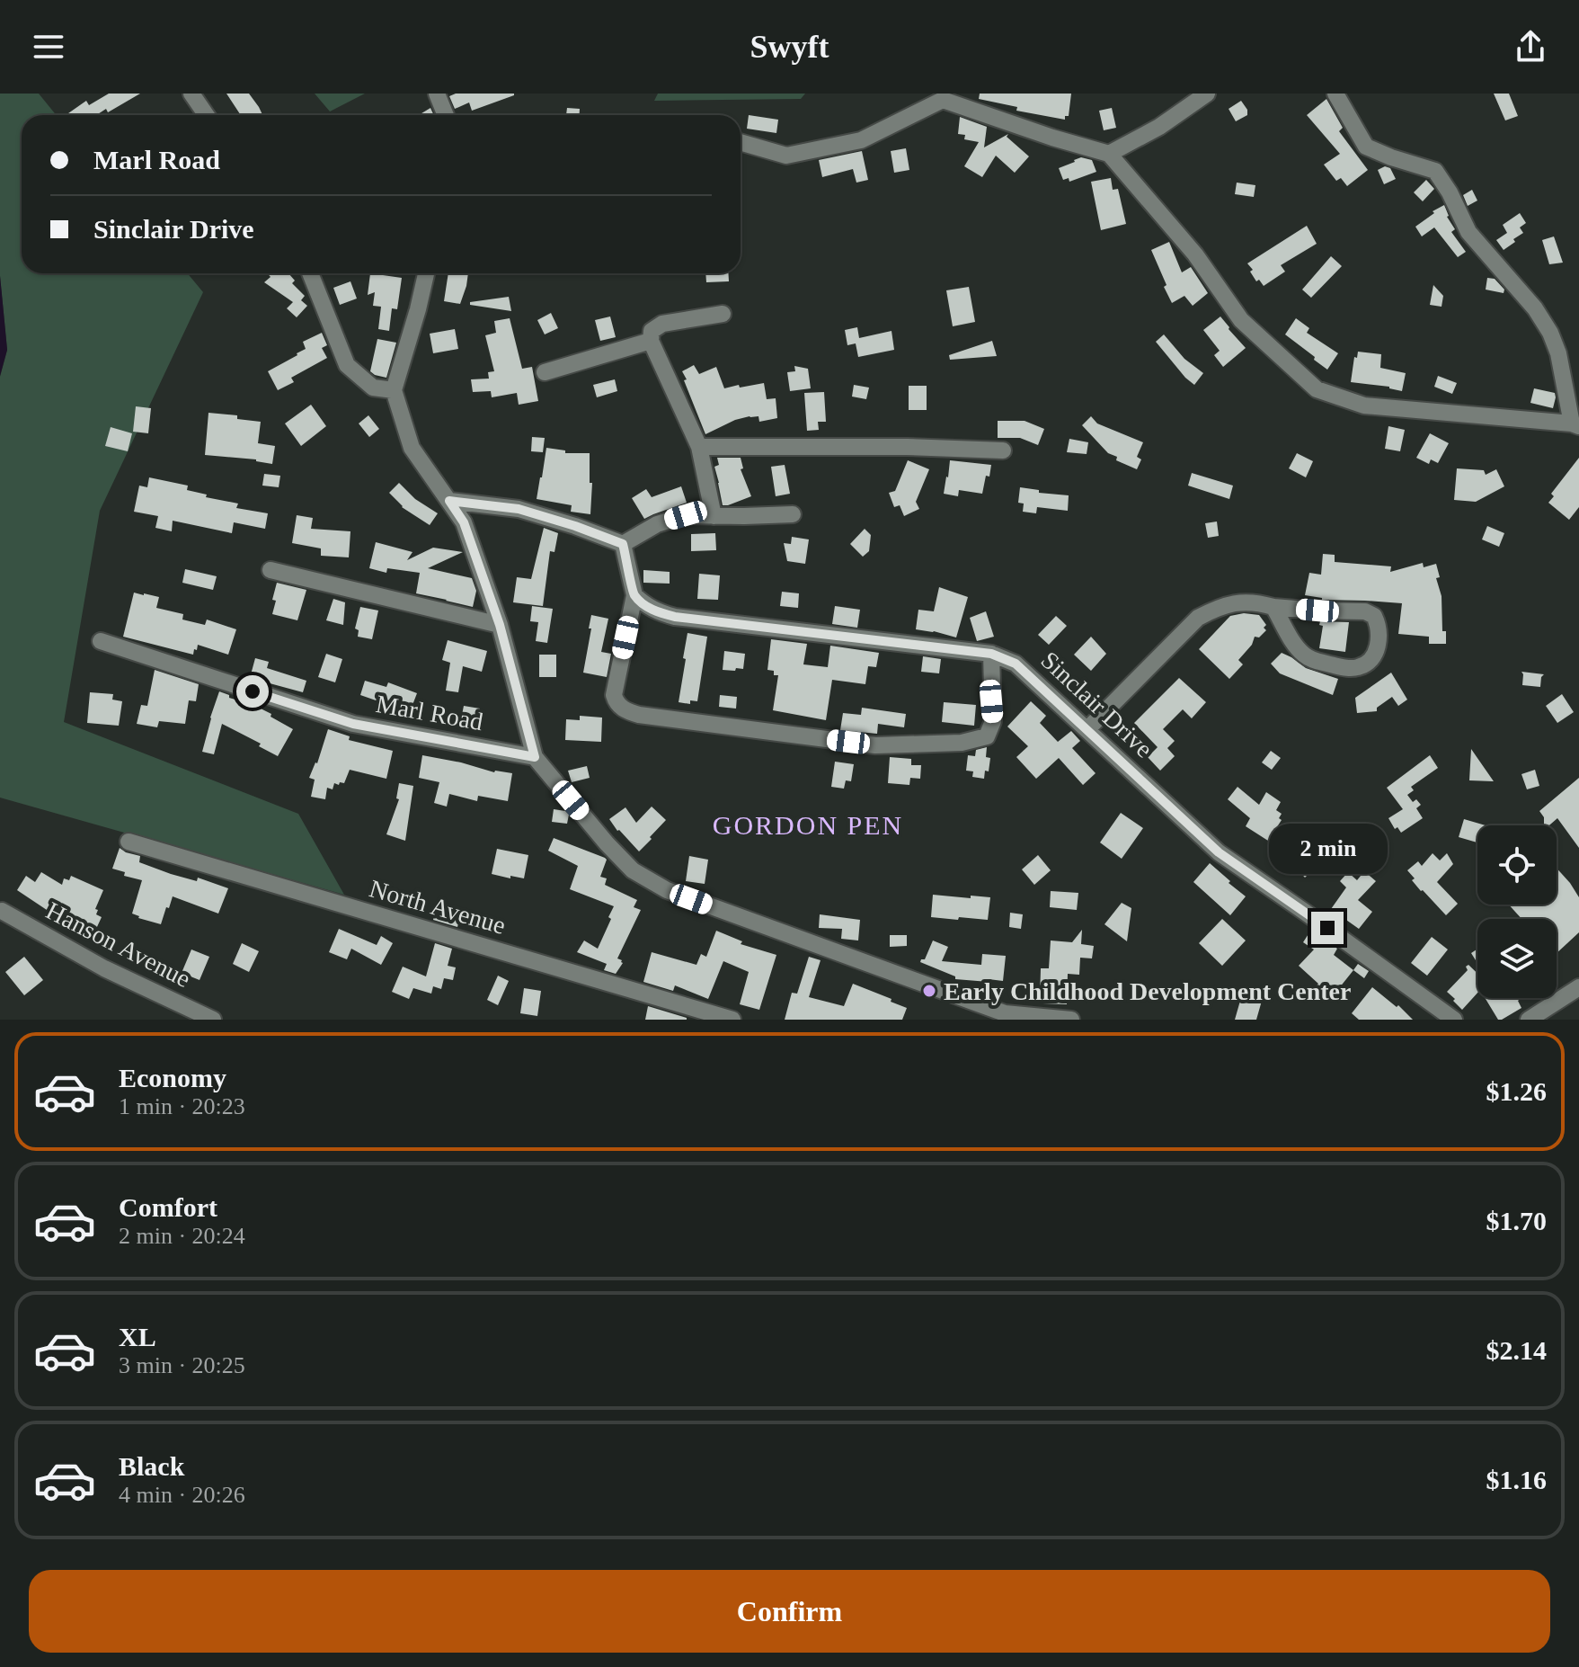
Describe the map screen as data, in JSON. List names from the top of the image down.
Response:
{
  "streets": {
    "street": [
      "Sinclair Drive",
      "Marl Road",
      "North Avenue",
      "Hanson Avenue"
    ]
  },
  "districts": ["GORDON PEN"],
  "places": ["Early Childhood Development Center"],
  "page": {
    "header": "Swyft",
    "banner": ["Marl Road", "Sinclair Drive"],
    "bubble": "2 min",
    "list": [
      {
        "name": "Economy",
        "note": "1 min · 20:23",
        "value": "$1.26"
      },
      {
        "name": "Comfort",
        "note": "2 min · 20:24",
        "value": "$1.70"
      },
      {
        "name": "XL",
        "note": "3 min · 20:25",
        "value": "$2.14"
      },
      {
        "name": "Black",
        "note": "4 min · 20:26",
        "value": "$1.16"
      }
    ],
    "buttons": "Confirm"
  }
}
